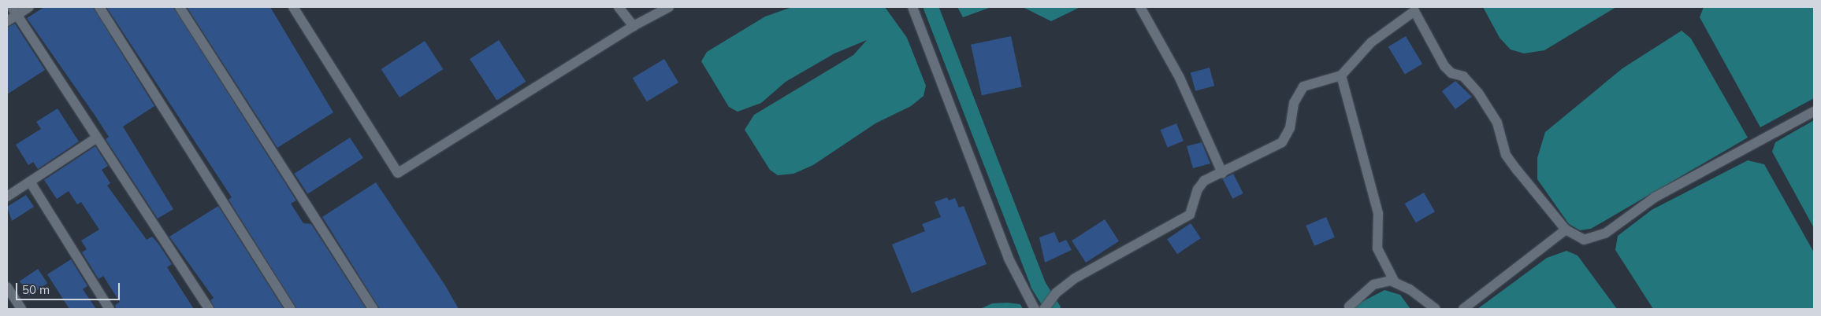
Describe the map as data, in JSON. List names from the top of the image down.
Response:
{
  "scale_bar": "50 m"
}
